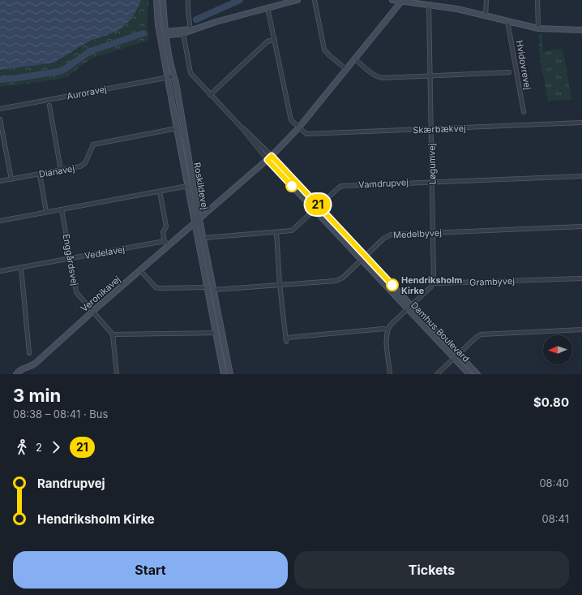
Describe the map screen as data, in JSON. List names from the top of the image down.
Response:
{
  "streets": {
    "street": [
      "Hvidovrevej",
      "Auroravej",
      "Skærbækvej",
      "Løgumvej",
      "Dianavej",
      "Vamdrupvej",
      "Roskildevej",
      "Medelbyvej",
      "Vedelavej",
      "Enggårdsvej",
      "Grambyvej",
      "Veronikavej",
      "Damhus Boulevard"
    ]
  },
  "crossings": [
    ["Auroravej", "Roskildevej"],
    ["Skærbækvej", "Løgumvej"],
    ["Skærbækvej", "Veronikavej"],
    ["Løgumvej", "Vamdrupvej"],
    ["Løgumvej", "Medelbyvej"],
    ["Løgumvej", "Grambyvej"],
    ["Dianavej", "Roskildevej"],
    ["Vamdrupvej", "Roskildevej"],
    ["Vamdrupvej", "Damhus Boulevard"],
    ["Roskildevej", "Medelbyvej"],
    ["Roskildevej", "Veronikavej"],
    ["Medelbyvej", "Veronikavej"],
    ["Medelbyvej", "Damhus Boulevard"],
    ["Vedelavej", "Enggårdsvej"],
    ["Enggårdsvej", "Veronikavej"],
    ["Veronikavej", "Damhus Boulevard"]
  ],
  "places": ["Hendriksholm Kirke"],
  "lines": ["bus line 21"],
  "north": "left",
  "page": {
    "on_map": "21",
    "heading": ["3 min", "08:38 – 08:41 · Bus", "$0.80"],
    "legs": ["2", "21"],
    "list": [
      {
        "name": "Randrupvej",
        "value": "08:40"
      },
      {
        "name": "Hendriksholm Kirke",
        "value": "08:41"
      }
    ],
    "buttons": ["Start", "Tickets"]
  }
}
